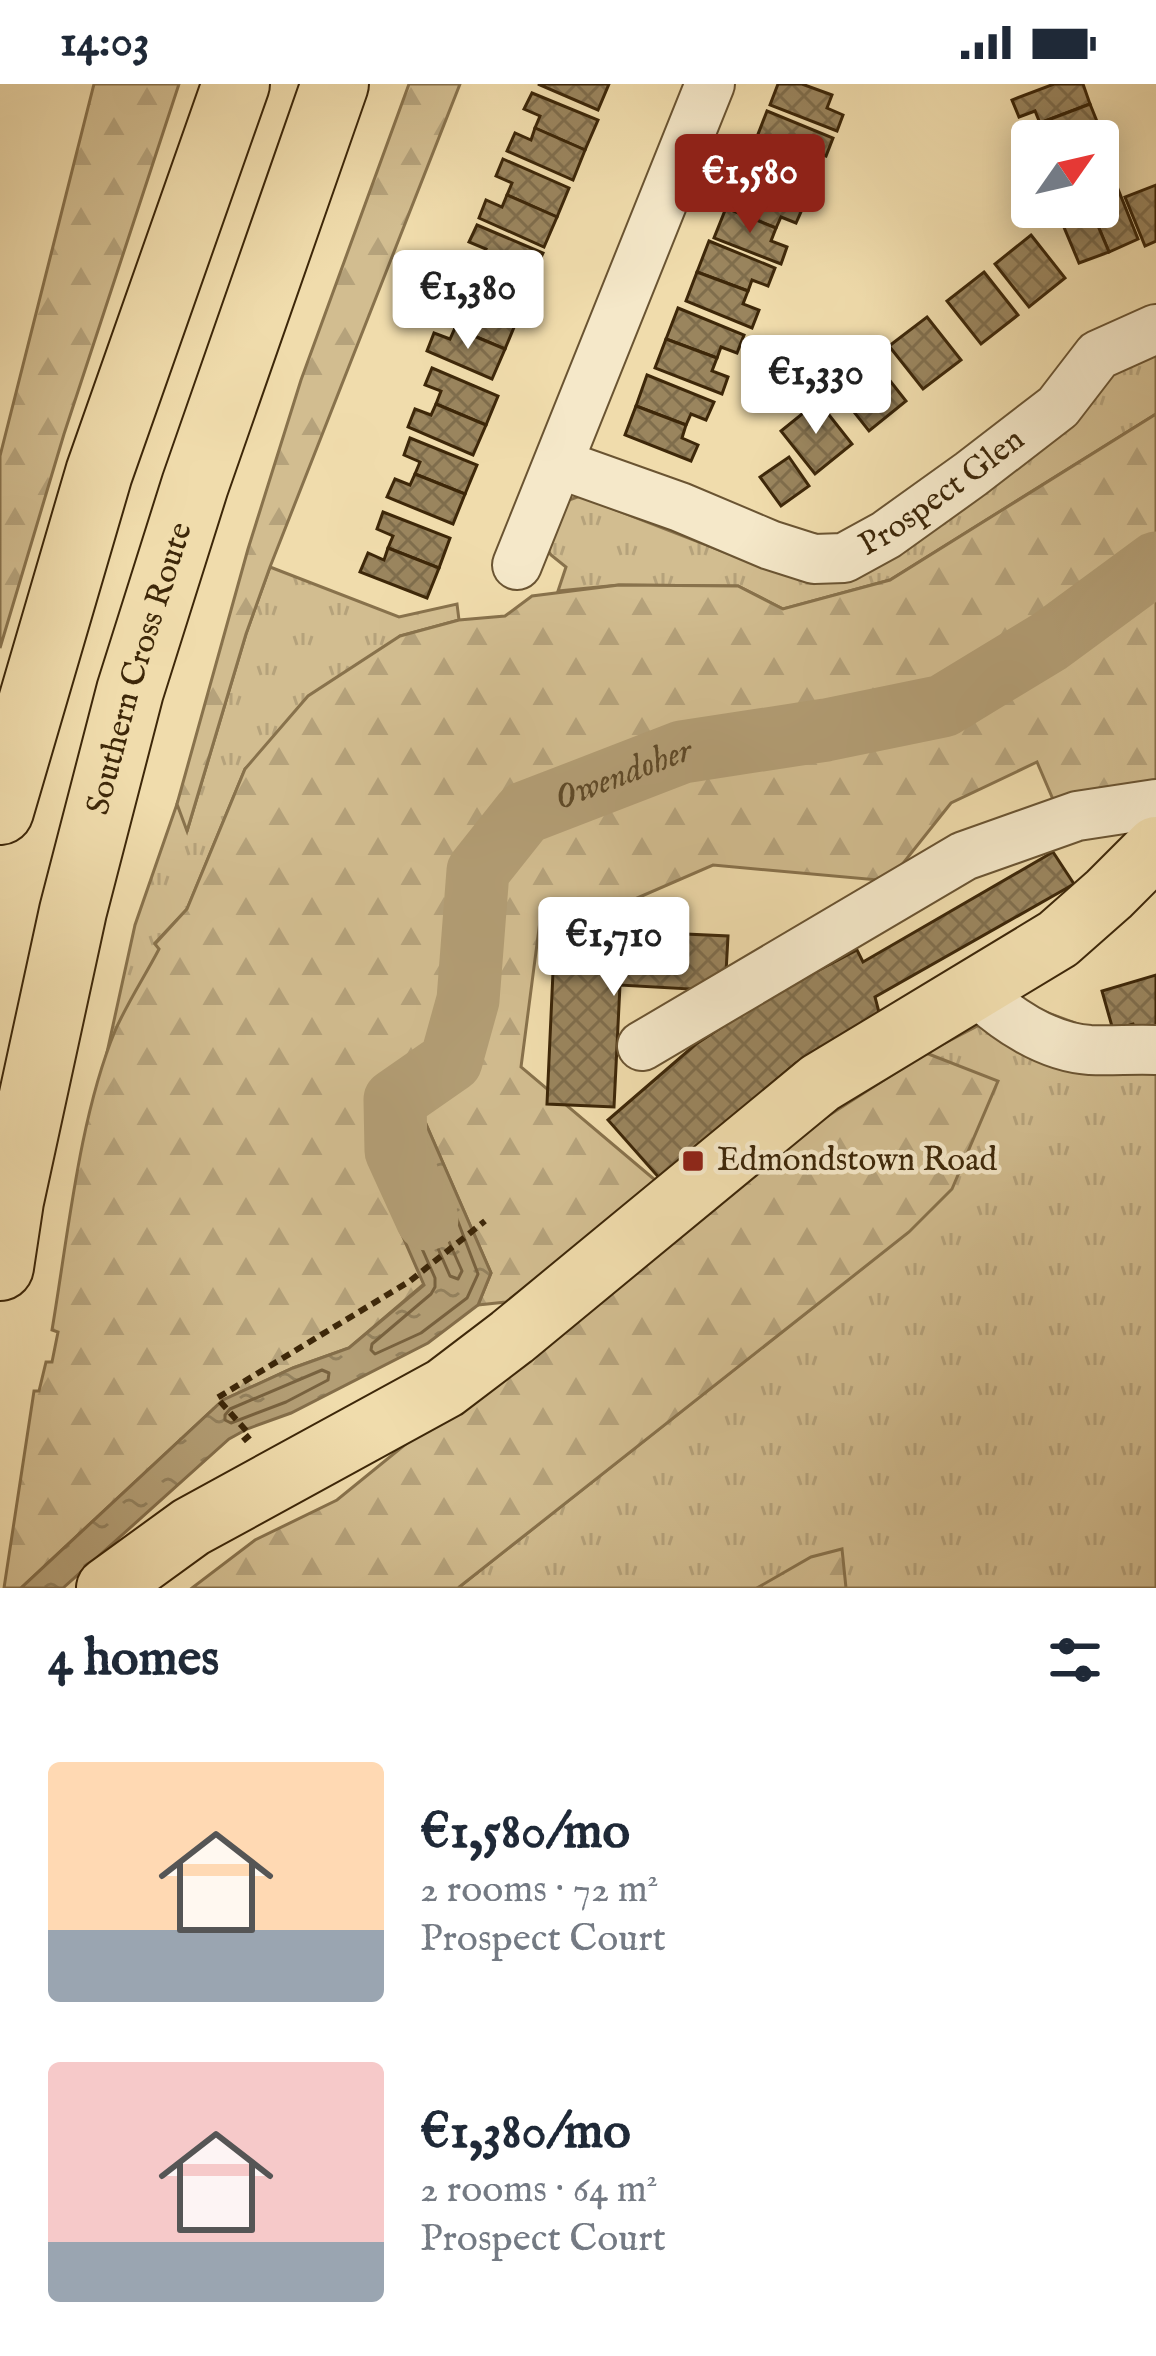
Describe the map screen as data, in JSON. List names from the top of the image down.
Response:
{
  "streets": {
    "highway": ["Southern Cross Route"],
    "street": ["Prospect Glen"]
  },
  "water": ["Owendoher"],
  "places": {
    "transit": ["Edmondstown Road"]
  },
  "north": "top right",
  "page": {
    "status": "14:03",
    "price": [
      "€1,580",
      "€1,380",
      "€1,330",
      "€1,710"
    ],
    "heading": "4 homes",
    "list": [
      {
        "name": "€1,580/mo",
        "note": "2 rooms · 72 m² · Prospect Court"
      },
      {
        "name": "€1,380/mo",
        "note": "2 rooms · 64 m² · Prospect Court"
      }
    ]
  }
}
